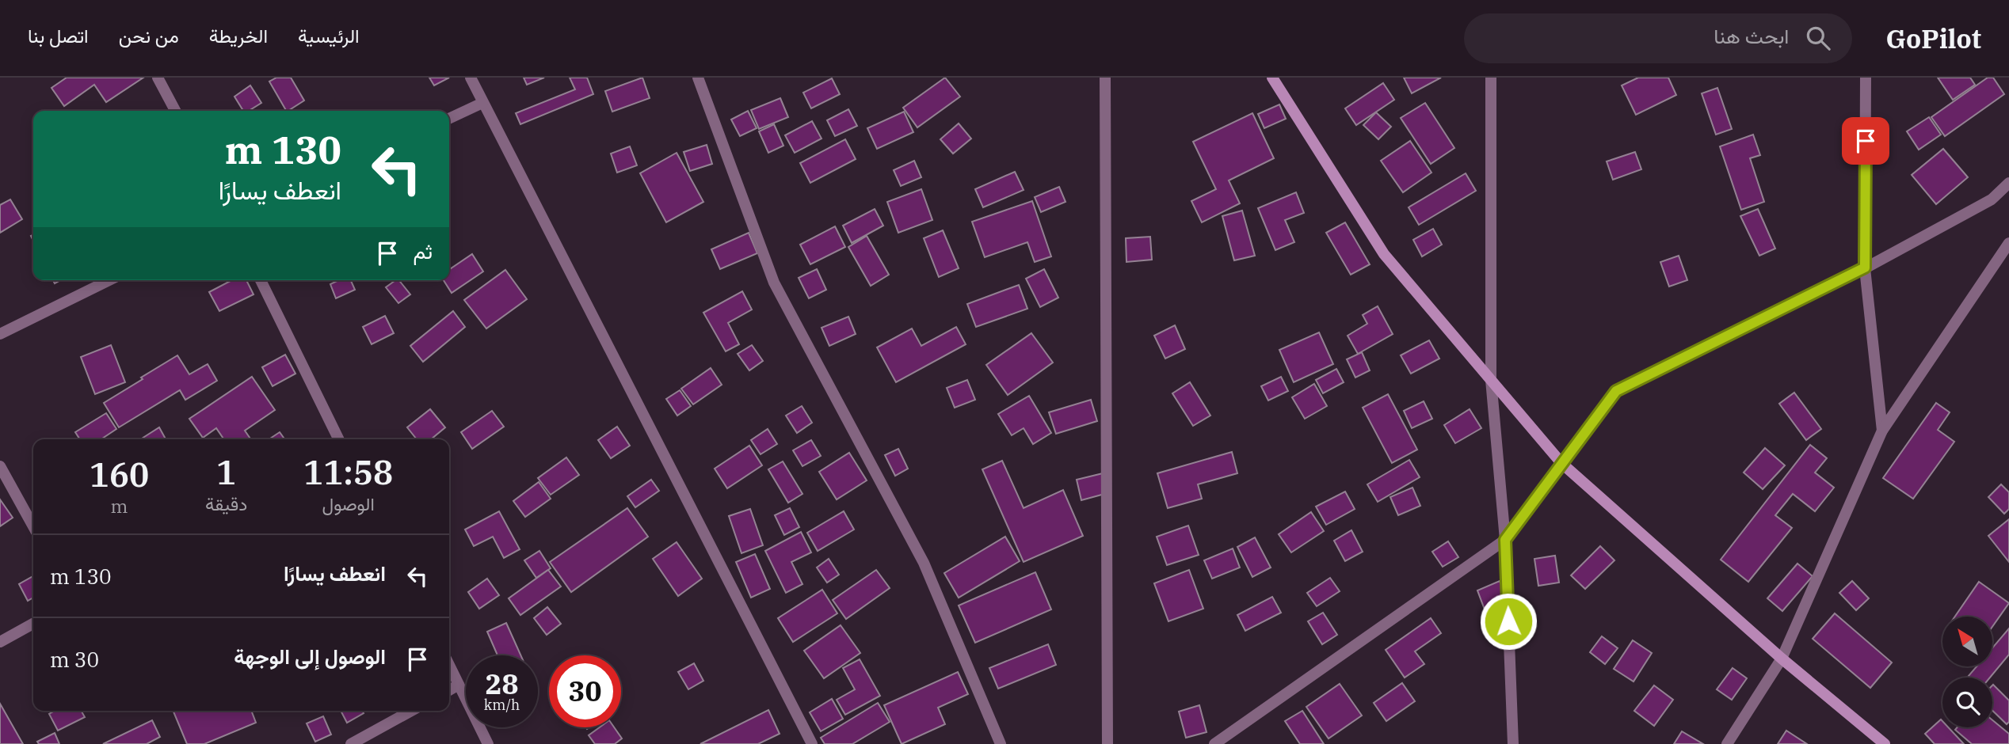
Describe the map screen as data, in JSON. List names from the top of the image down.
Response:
{
  "north": "top left",
  "page": {
    "header": "GoPilot",
    "search": "ابحث هنا",
    "nav": [
      "الرئيسية",
      "الخريطة",
      "من نحن",
      "اتصل بنا"
    ],
    "turn": ["130 m", "انعطف يسارًا"],
    "then": "ثم",
    "eta": [
      "11:58",
      "الوصول",
      "1",
      "دقيقة",
      "160",
      "m"
    ],
    "list": [
      {
        "name": "انعطف يسارًا",
        "value": "130 m"
      },
      {
        "name": "الوصول إلى الوجهة",
        "value": "30 m"
      }
    ],
    "speed": "28 km/h",
    "limit": "30"
  }
}
